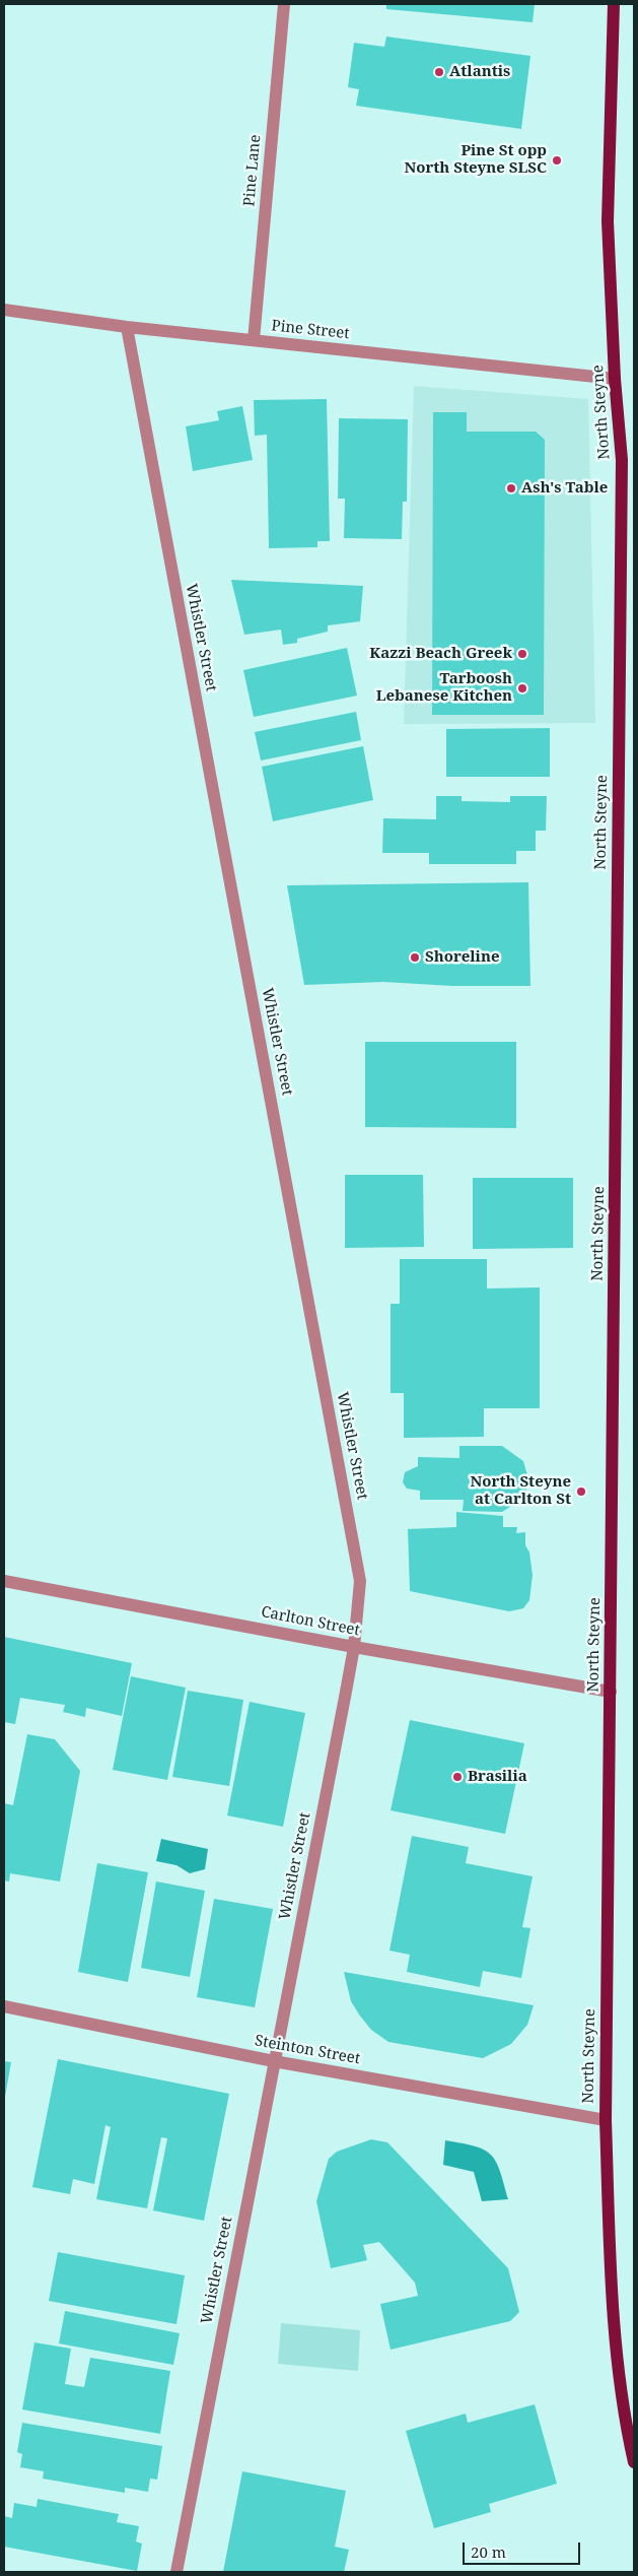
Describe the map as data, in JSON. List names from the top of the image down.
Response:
{
  "streets": {
    "main road": ["North Steyne"],
    "street": [
      "Pine Lane",
      "Pine Street",
      "Whistler Street",
      "Carlton Street",
      "Steinton Street"
    ]
  },
  "crossings": [
    ["Pine Lane", "Pine Street"],
    ["Pine Street", "North Steyne"],
    ["Pine Street", "Whistler Street"],
    ["North Steyne", "Carlton Street"],
    ["North Steyne", "Steinton Street"],
    ["Whistler Street", "Carlton Street"],
    ["Whistler Street", "Steinton Street"]
  ],
  "places": [
    "Atlantis",
    "Pine St opp North Steyne SLSC",
    "Ash's Table",
    "Kazzi Beach Greek",
    "Tarboosh Lebanese Kitchen",
    "Shoreline",
    "North Steyne at Carlton St",
    "Brasilia"
  ],
  "scale_bar": "20 m"
}
